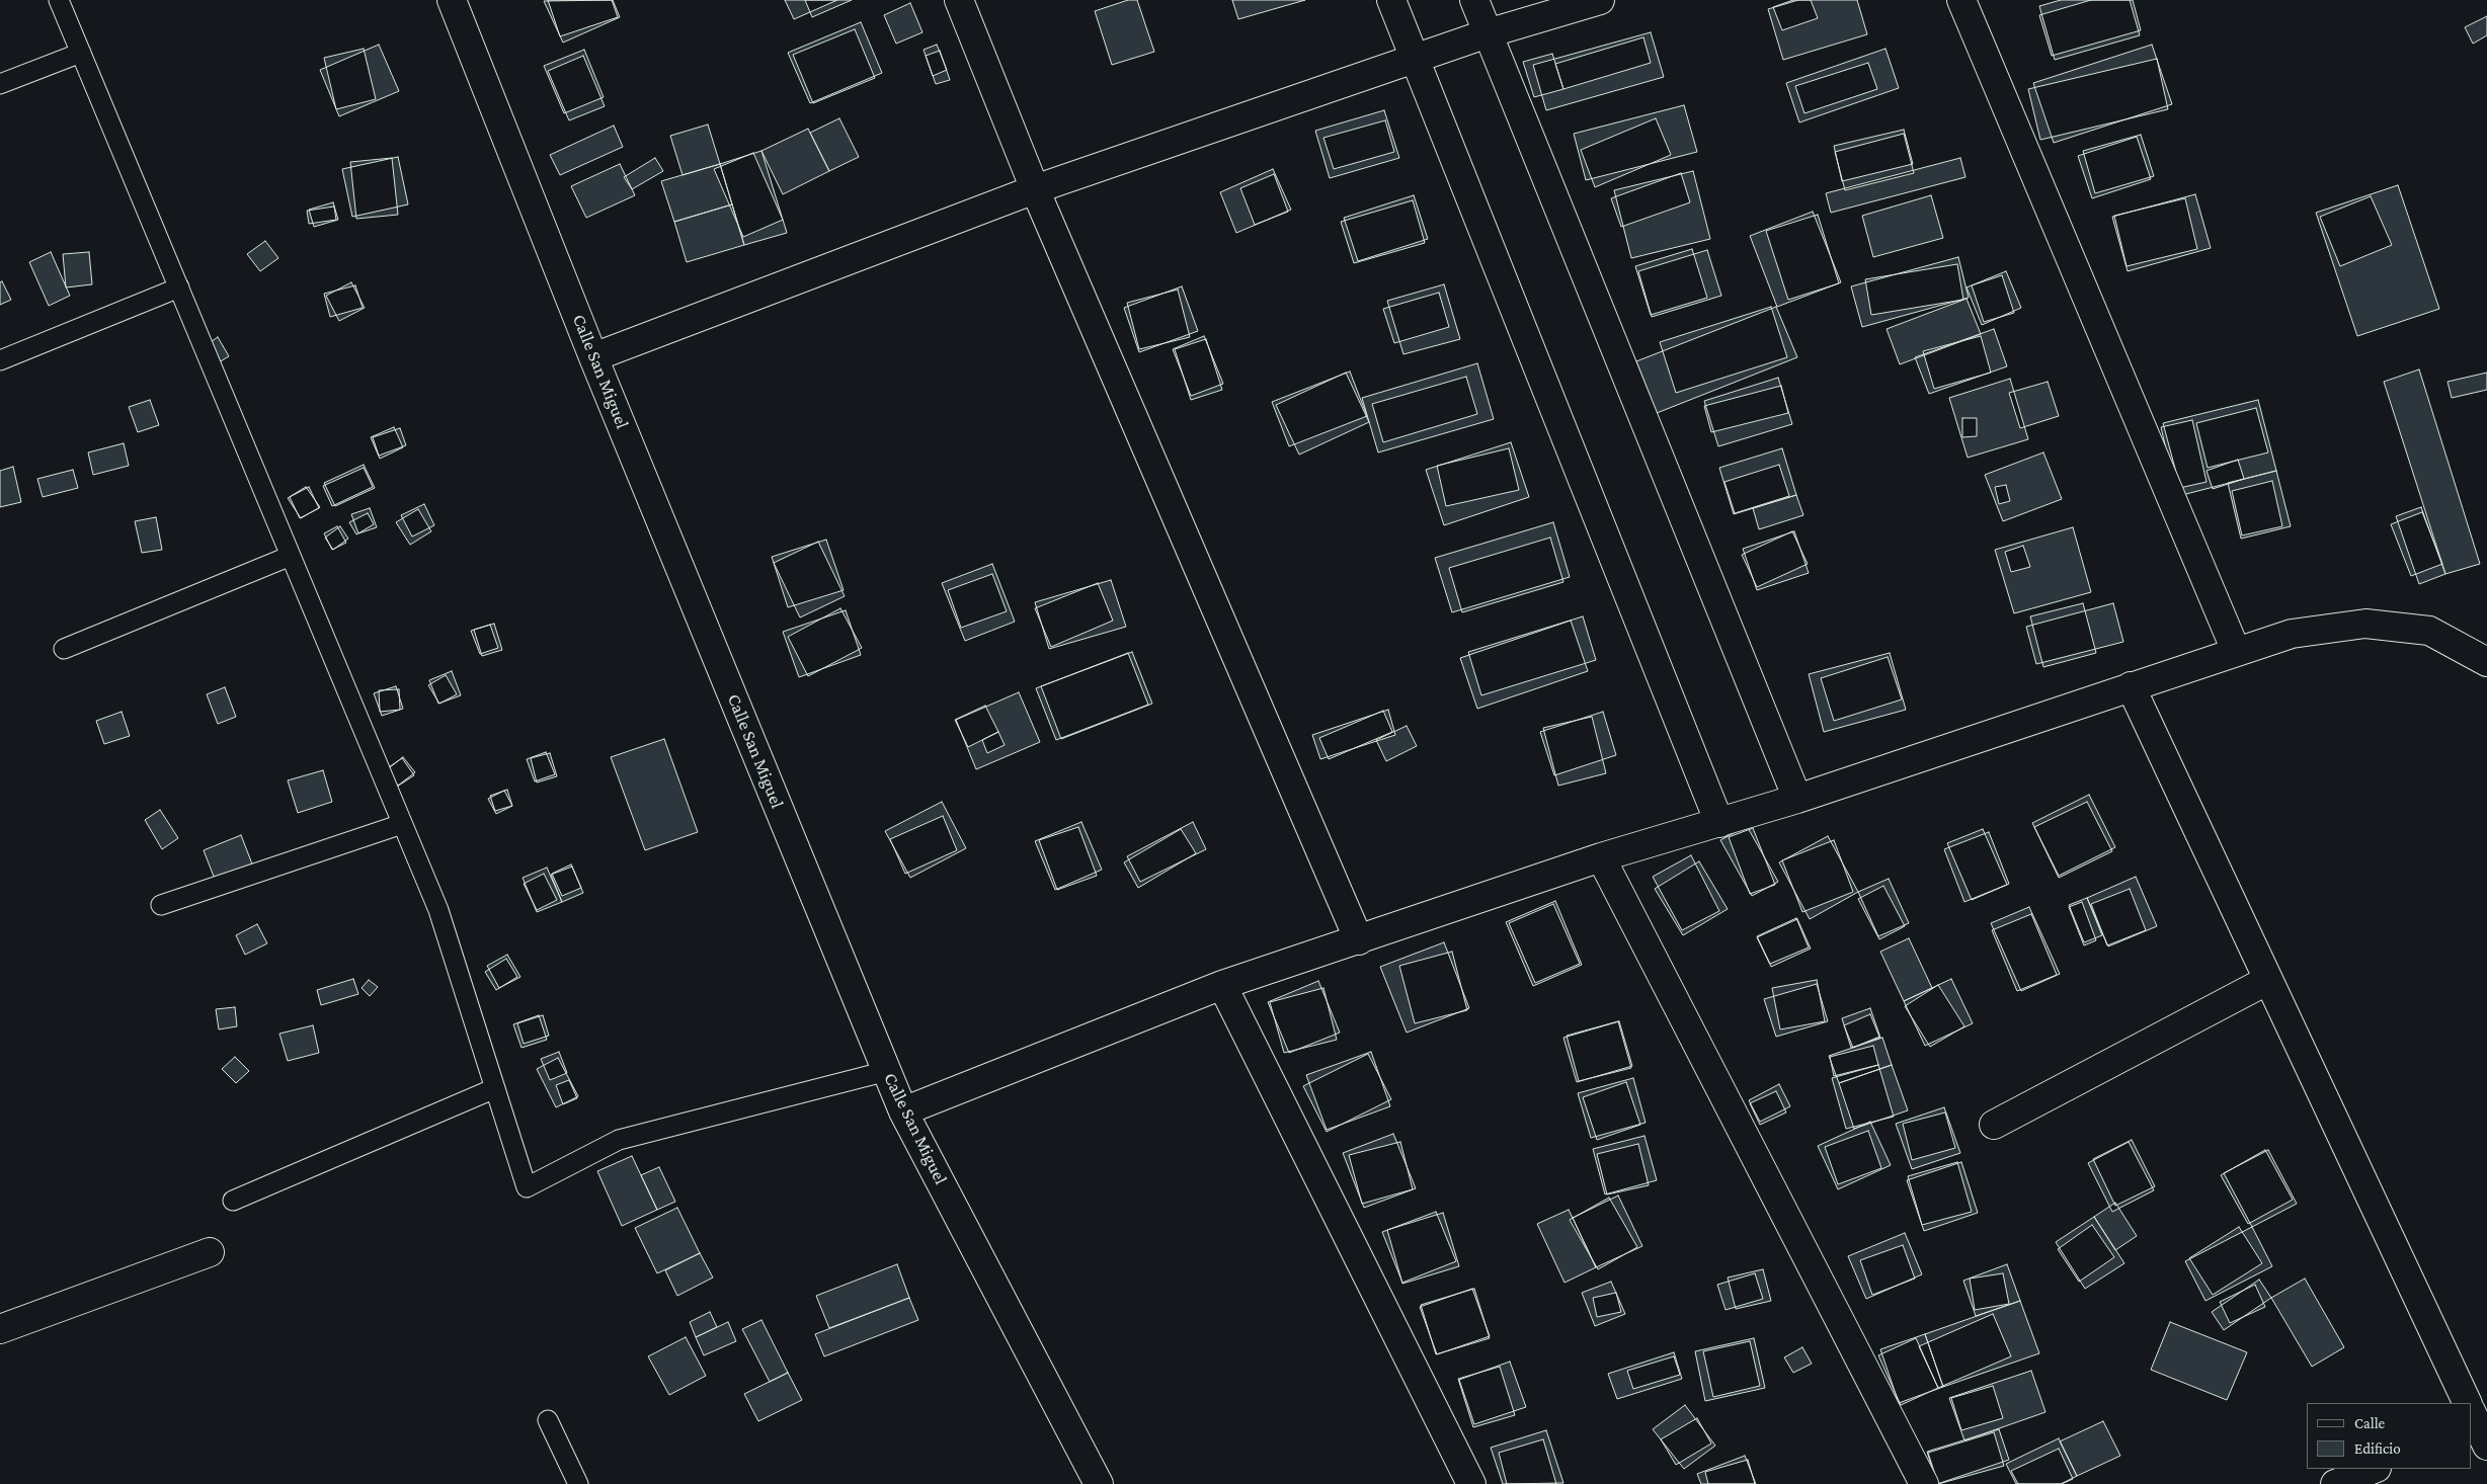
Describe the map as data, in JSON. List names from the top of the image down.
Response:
{
  "streets": {
    "street": ["Calle San Miguel"]
  },
  "legend": ["Calle", "Edificio"]
}
